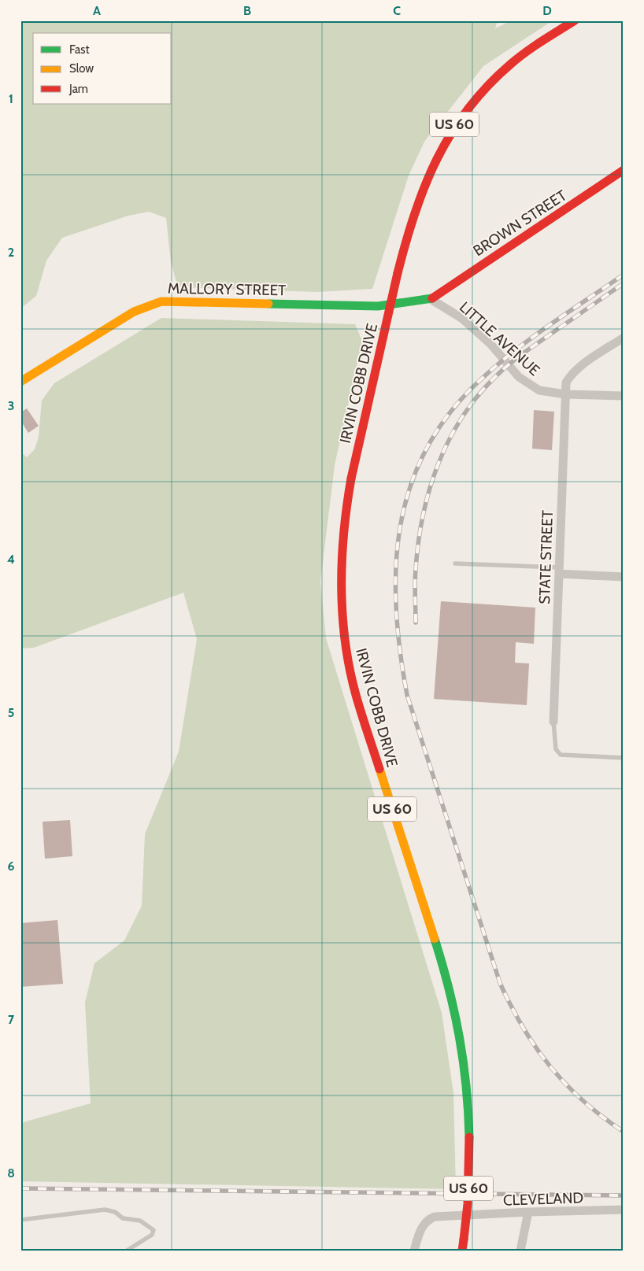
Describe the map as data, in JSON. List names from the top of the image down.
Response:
{
  "streets": {
    "main road": [
      "US 60",
      "BROWN STREET",
      "MALLORY STREET",
      "IRVIN COBB DRIVE"
    ],
    "street": ["LITTLE AVENUE", "STATE STREET", "CLEVELAND"]
  },
  "crossings": [
    ["BROWN STREET", "MALLORY STREET"],
    ["BROWN STREET", "LITTLE AVENUE"],
    ["MALLORY STREET", "LITTLE AVENUE"],
    ["LITTLE AVENUE", "STATE STREET"]
  ],
  "legend": ["Fast", "Slow", "Jam"],
  "grid": {
    "columns": [
      "A",
      "B",
      "C",
      "D"
    ],
    "rows": [
      "1",
      "2",
      "3",
      "4",
      "5",
      "6",
      "7",
      "8"
    ]
  }
}
